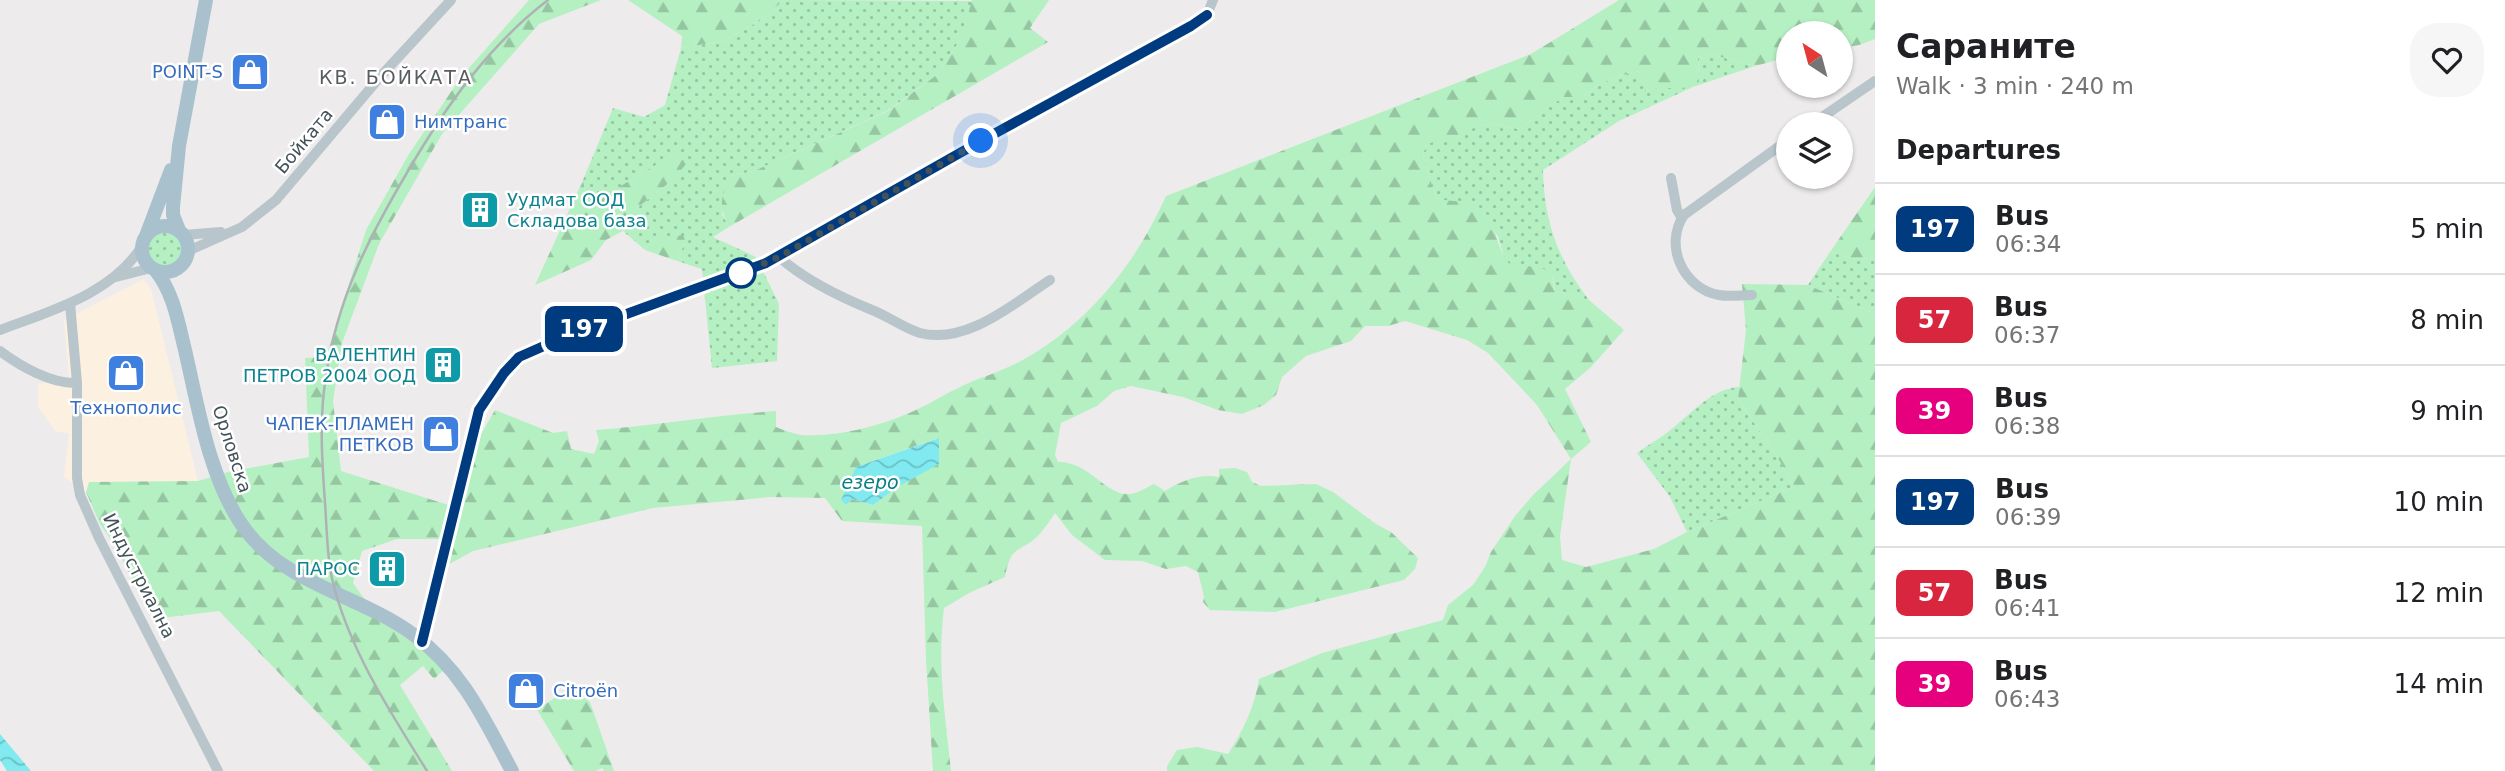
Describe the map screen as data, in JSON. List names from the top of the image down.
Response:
{
  "streets": {
    "main road": ["Орловска"],
    "street": ["Бойката", "Индустриална"]
  },
  "crossings": [
    ["Бойката", "Орловска"]
  ],
  "districts": ["КВ. БОЙКАТА"],
  "water": ["езеро"],
  "places": {
    "shop": [
      "POINT-S",
      "Нимтранс",
      "Технополис",
      "ЧАПЕК-ПЛАМЕН ПЕТКОВ",
      "Citroën"
    ],
    "building": ["Уудмат ООД Складова база", "ВАЛЕНТИН ПЕТРОВ 2004 ООД", "ПАРОС"]
  },
  "lines": ["bus line 197"],
  "north": "top left",
  "page": {
    "on_map": "197",
    "heading": [
      ["Сараните", "Walk · 3 min · 240 m"],
      "Departures"
    ],
    "list": [
      {
        "mark": "197",
        "name": "Bus",
        "note": "06:34",
        "value": "5 min"
      },
      {
        "mark": "57",
        "name": "Bus",
        "note": "06:37",
        "value": "8 min"
      },
      {
        "mark": "39",
        "name": "Bus",
        "note": "06:38",
        "value": "9 min"
      },
      {
        "mark": "197",
        "name": "Bus",
        "note": "06:39",
        "value": "10 min"
      },
      {
        "mark": "57",
        "name": "Bus",
        "note": "06:41",
        "value": "12 min"
      },
      {
        "mark": "39",
        "name": "Bus",
        "note": "06:43",
        "value": "14 min"
      }
    ]
  }
}
